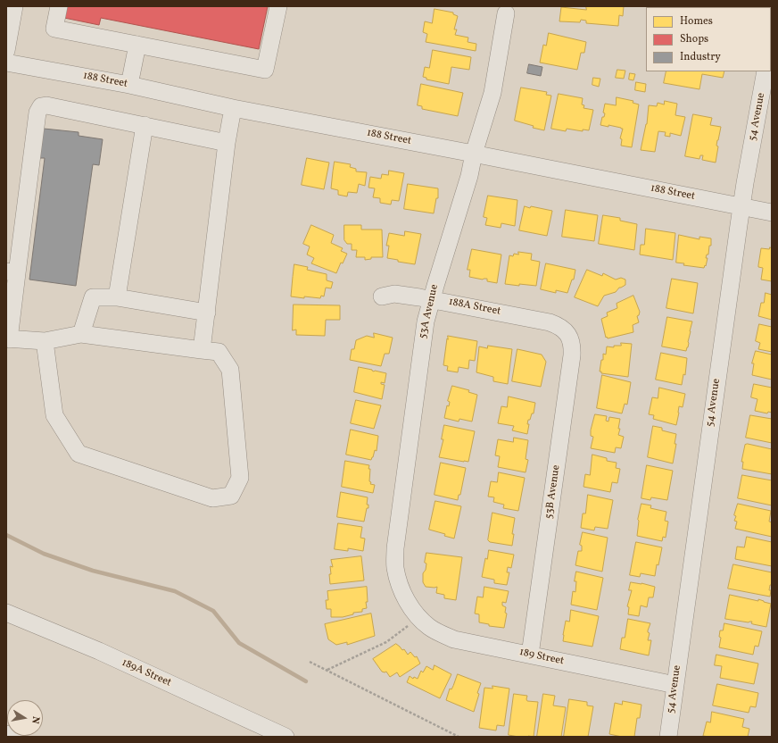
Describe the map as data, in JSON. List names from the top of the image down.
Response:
{
  "streets": {
    "street": [
      "188 Street",
      "54 Avenue",
      "188A Street",
      "53A Avenue",
      "53B Avenue",
      "189 Street",
      "189A Street"
    ]
  },
  "crossings": [
    ["188 Street", "54 Avenue"],
    ["188 Street", "53A Avenue"],
    ["54 Avenue", "189 Street"],
    ["188A Street", "53A Avenue"],
    ["188A Street", "53B Avenue"],
    ["53A Avenue", "189 Street"],
    ["53B Avenue", "189 Street"]
  ],
  "legend": ["Homes", "Shops", "Industry"],
  "north": "right"
}
